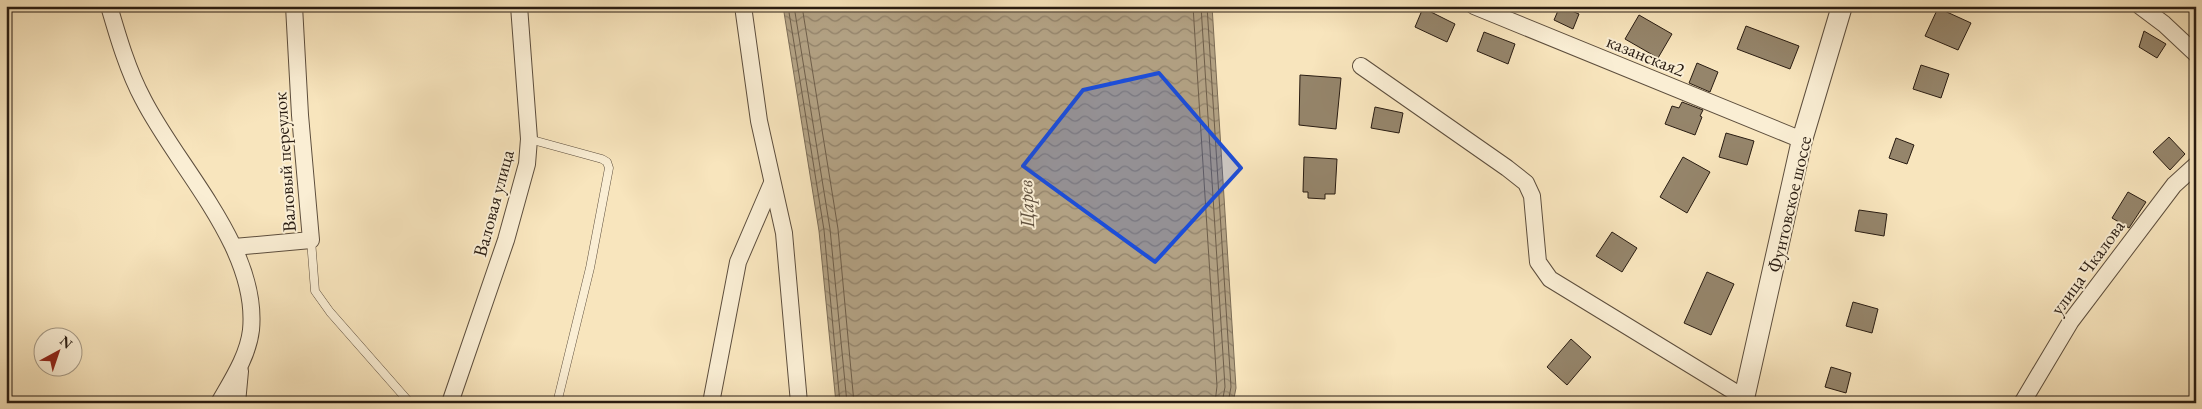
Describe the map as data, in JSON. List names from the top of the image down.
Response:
{
  "streets": {
    "street": [
      "казанская2",
      "Валовый переулок",
      "Валовая улица",
      "Фунтовское шоссе",
      "улица Чкалова"
    ]
  },
  "crossings": [
    ["казанская2", "Фунтовское шоссе"]
  ],
  "water": ["Царев"],
  "north": "top right"
}
